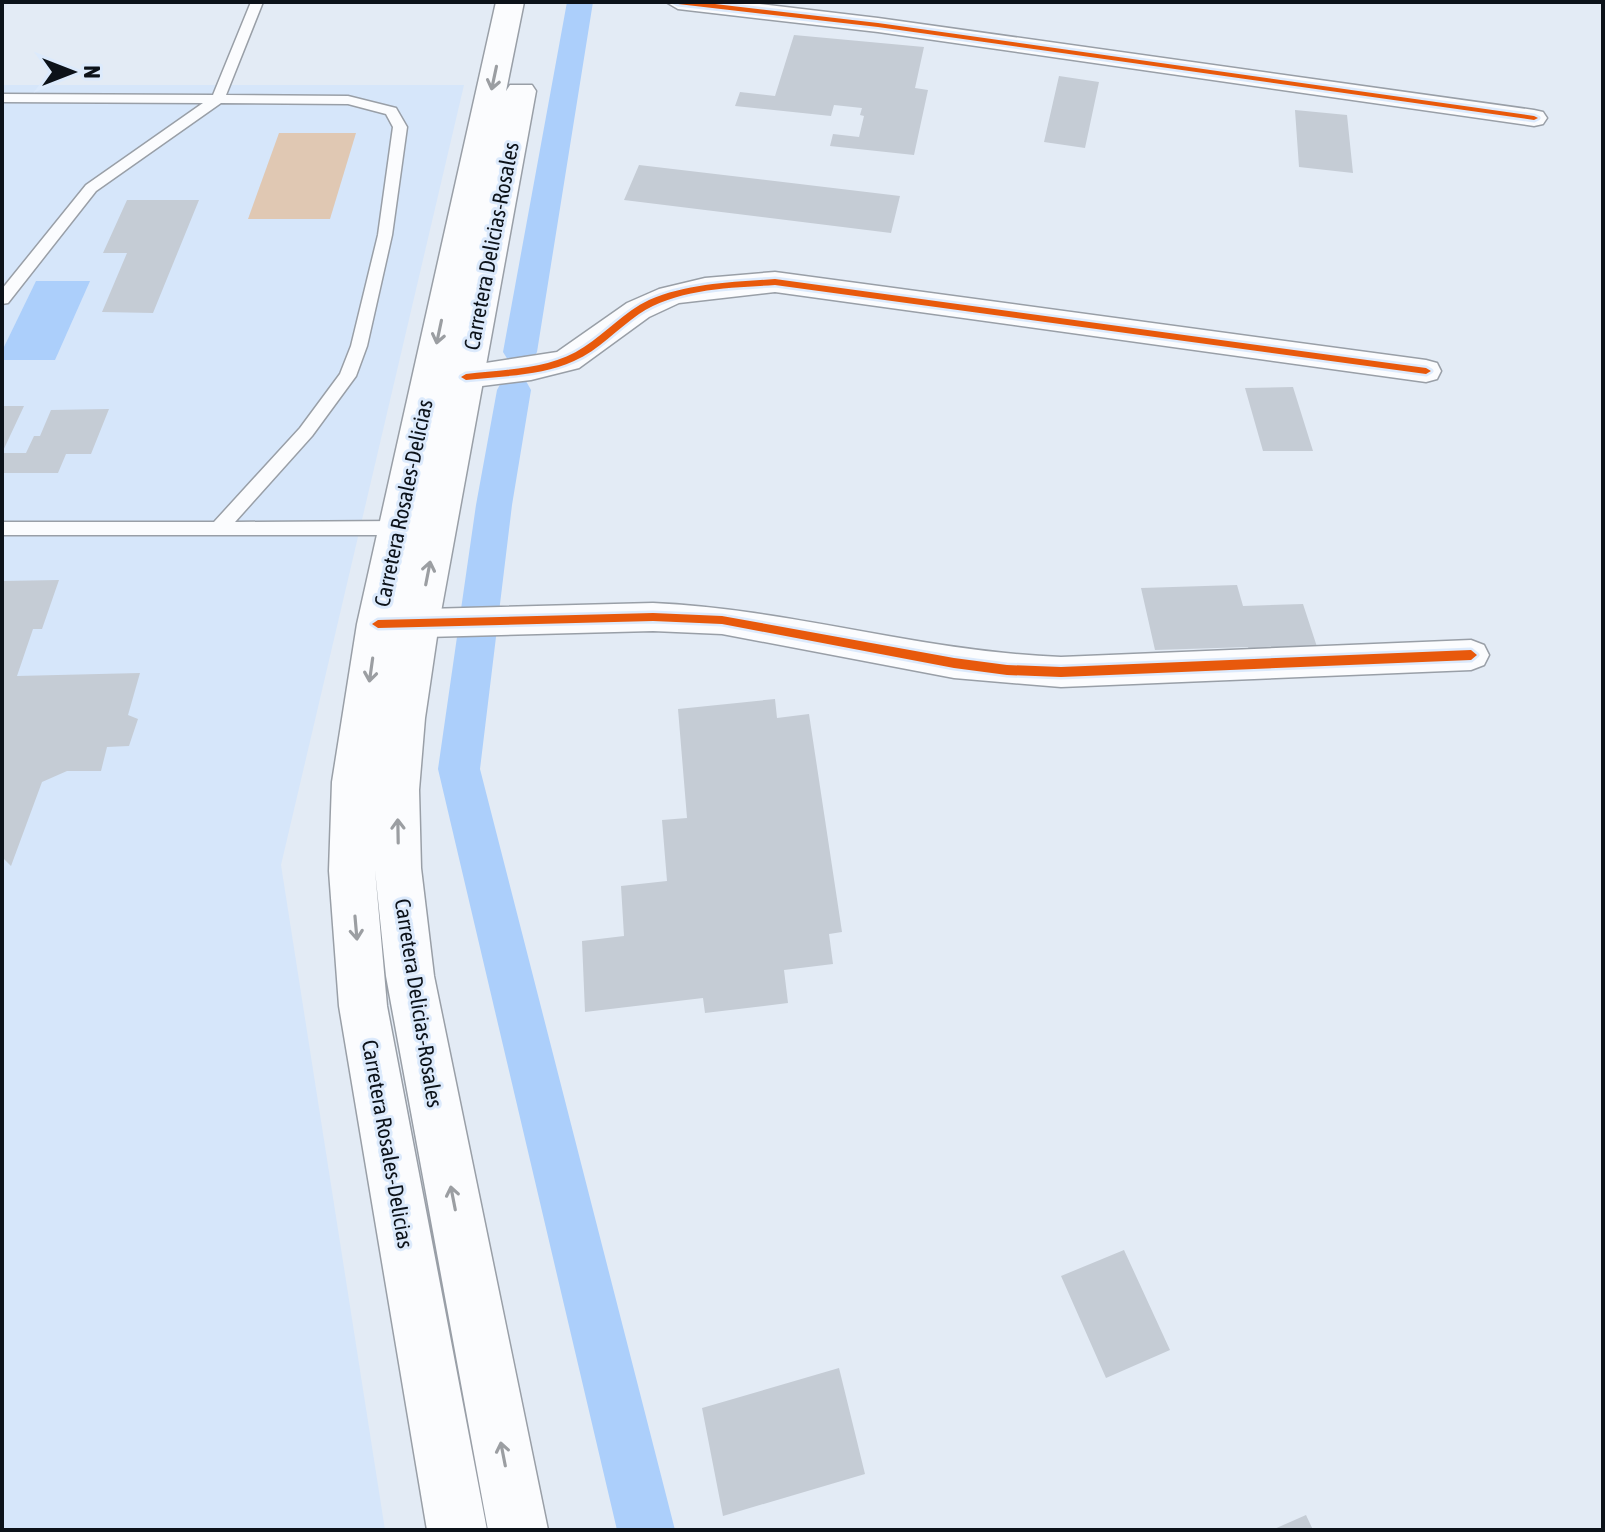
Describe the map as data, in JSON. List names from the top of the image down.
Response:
{
  "streets": {
    "main road": ["Carretera Delicias-Rosales", "Carretera Rosales-Delicias"]
  },
  "crossings": [
    ["Carretera Delicias-Rosales", "Carretera Rosales-Delicias"]
  ],
  "one_way": ["Carretera Delicias-Rosales", "Carretera Rosales-Delicias"],
  "north": "right"
}
